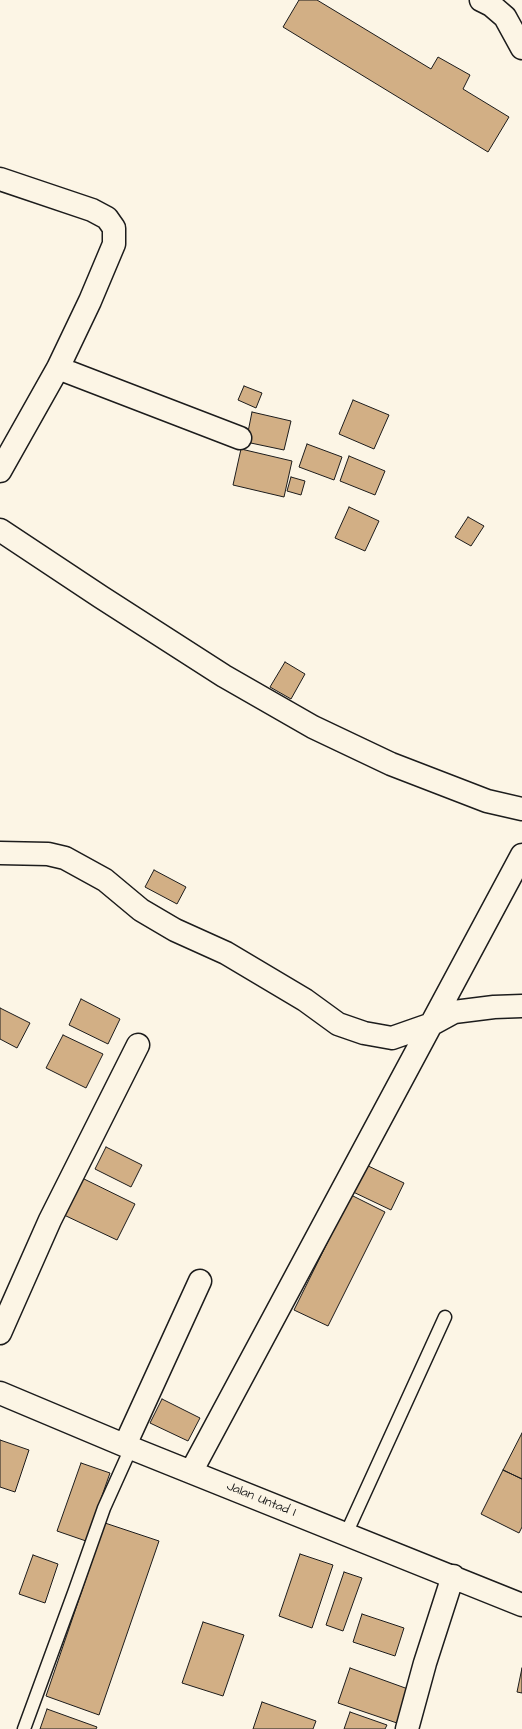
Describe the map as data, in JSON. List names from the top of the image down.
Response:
{
  "streets": {
    "street": ["Jalan Untad I"]
  }
}
